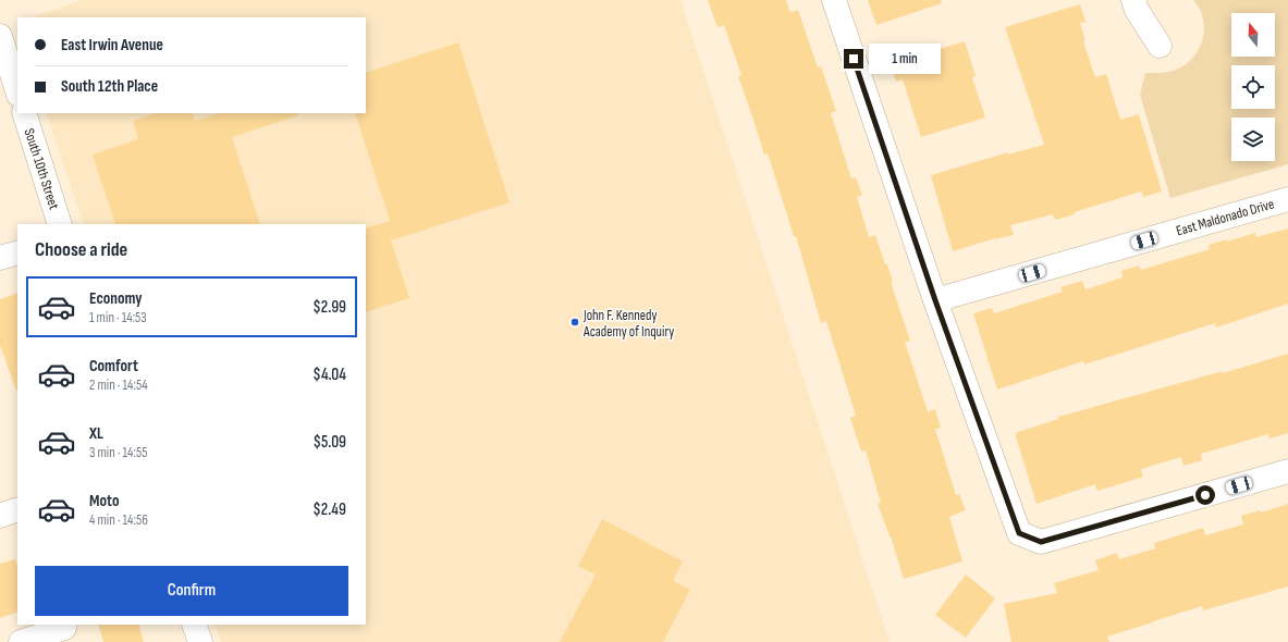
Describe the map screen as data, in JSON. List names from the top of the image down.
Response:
{
  "streets": {
    "street": ["South 10th Street", "East Maldonado Drive"]
  },
  "places": ["John F. Kennedy Academy of Inquiry"],
  "north": "top",
  "page": {
    "banner": ["East Irwin Avenue", "South 12th Place"],
    "bubble": "1 min",
    "heading": "Choose a ride",
    "list": [
      {
        "name": "Economy",
        "note": "1 min · 14:53",
        "value": "$2.99"
      },
      {
        "name": "Comfort",
        "note": "2 min · 14:54",
        "value": "$4.04"
      },
      {
        "name": "XL",
        "note": "3 min · 14:55",
        "value": "$5.09"
      },
      {
        "name": "Moto",
        "note": "4 min · 14:56",
        "value": "$2.49"
      }
    ],
    "buttons": "Confirm"
  }
}
